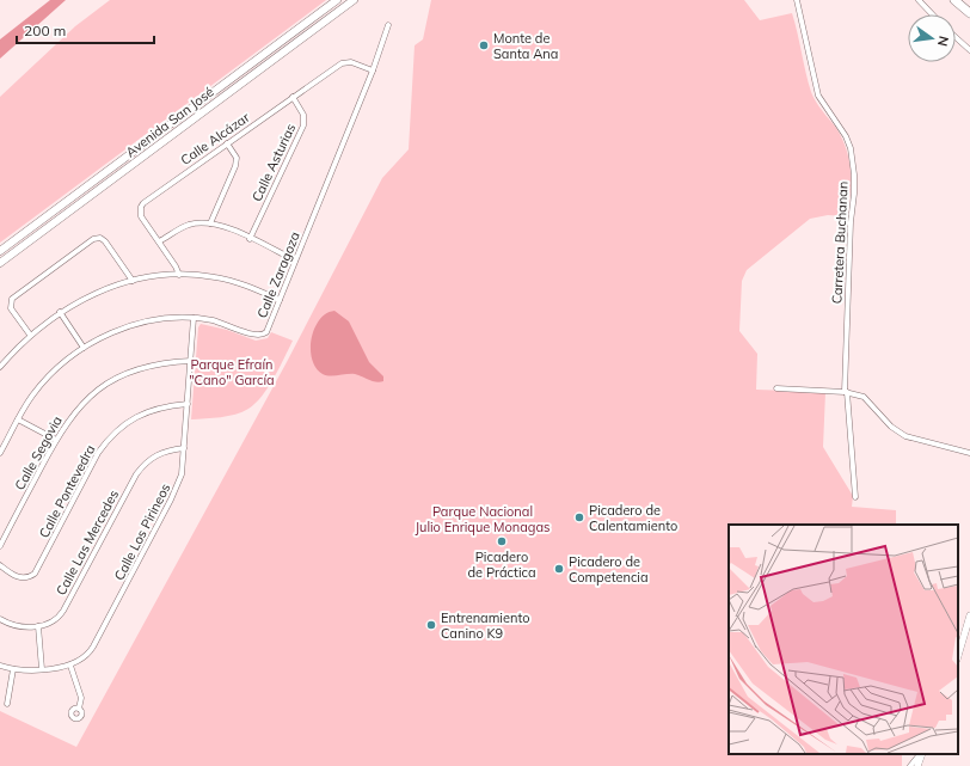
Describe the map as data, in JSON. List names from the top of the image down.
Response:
{
  "streets": {
    "main road": ["Avenida San José"],
    "street": [
      "Calle Alcázar",
      "Calle Asturias",
      "Carretera Buchanan",
      "Calle Zaragoza",
      "Calle Segovia",
      "Calle Pontevedra",
      "Calle Los Pirineos",
      "Calle Las Mercedes"
    ]
  },
  "crossings": [
    ["Calle Alcázar", "Calle Asturias"],
    ["Calle Alcázar", "Calle Zaragoza"],
    ["Calle Zaragoza", "Calle Los Pirineos"],
    ["Calle Segovia", "Calle Los Pirineos"],
    ["Calle Pontevedra", "Calle Los Pirineos"],
    ["Calle Los Pirineos", "Calle Las Mercedes"]
  ],
  "parks": ["Parque Efraín \"Cano\" García", "Parque Nacional Julio Enrique Monagas"],
  "places": [
    "Monte de Santa Ana",
    "Picadero de Calentamiento",
    "Picadero de Práctica",
    "Picadero de Competencia",
    "Entrenamiento Canino K9"
  ],
  "scale_bar": "200 m",
  "north": "right"
}
